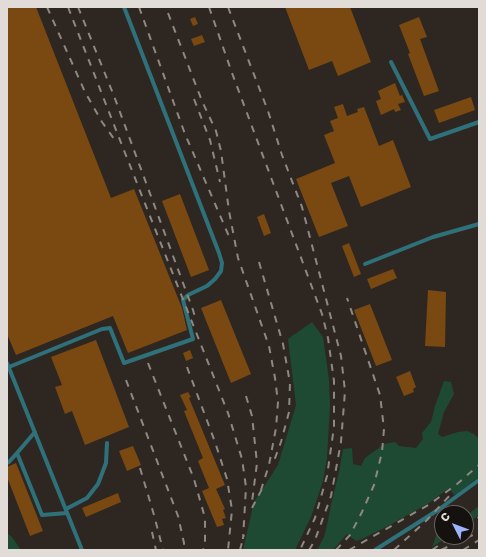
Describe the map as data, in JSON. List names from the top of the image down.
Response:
{
  "north": "top left"
}
